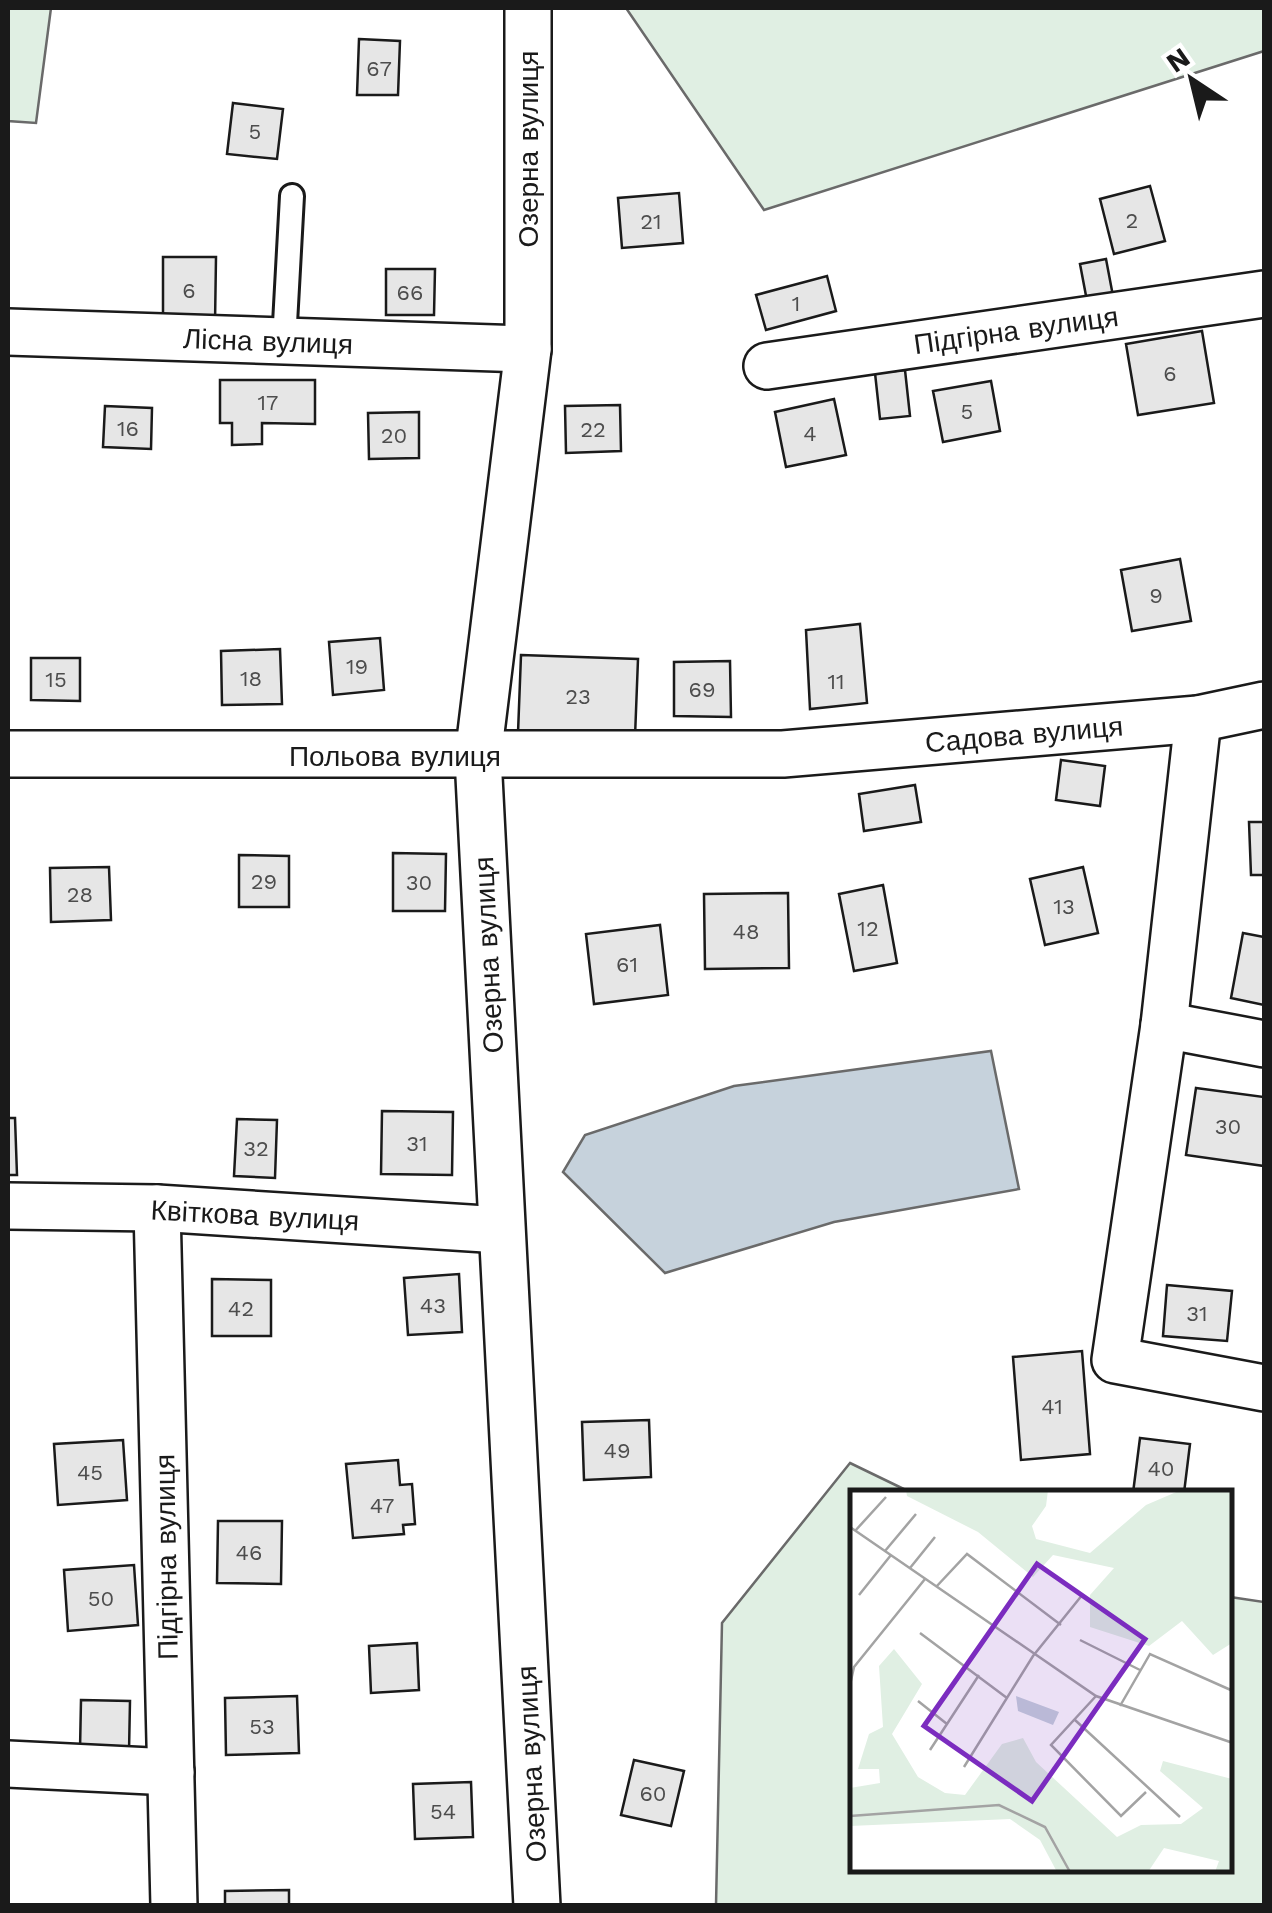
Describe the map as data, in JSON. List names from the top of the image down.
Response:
{
  "streets": {
    "street": [
      "Озерна вулиця",
      "Підгірна вулиця",
      "Лісна вулиця",
      "Садова вулиця",
      "Польова вулиця",
      "Квіткова вулиця"
    ]
  },
  "crossings": [
    ["Озерна вулиця", "Лісна вулиця"],
    ["Озерна вулиця", "Польова вулиця"],
    ["Озерна вулиця", "Квіткова вулиця"],
    ["Підгірна вулиця", "Квіткова вулиця"],
    ["Садова вулиця", "Польова вулиця"]
  ],
  "house_numbers": [
    "67",
    "5",
    "2",
    "21",
    "6",
    "66",
    "1",
    "6",
    "17",
    "5",
    "16",
    "22",
    "4",
    "20",
    "9",
    "19",
    "18",
    "15",
    "11",
    "69",
    "23",
    "29",
    "30",
    "28",
    "13",
    "12",
    "48",
    "61",
    "30",
    "31",
    "32",
    "43",
    "42",
    "31",
    "41",
    "49",
    "40",
    "45",
    "47",
    "46",
    "50",
    "53",
    "60",
    "54"
  ],
  "north": "top left"
}
